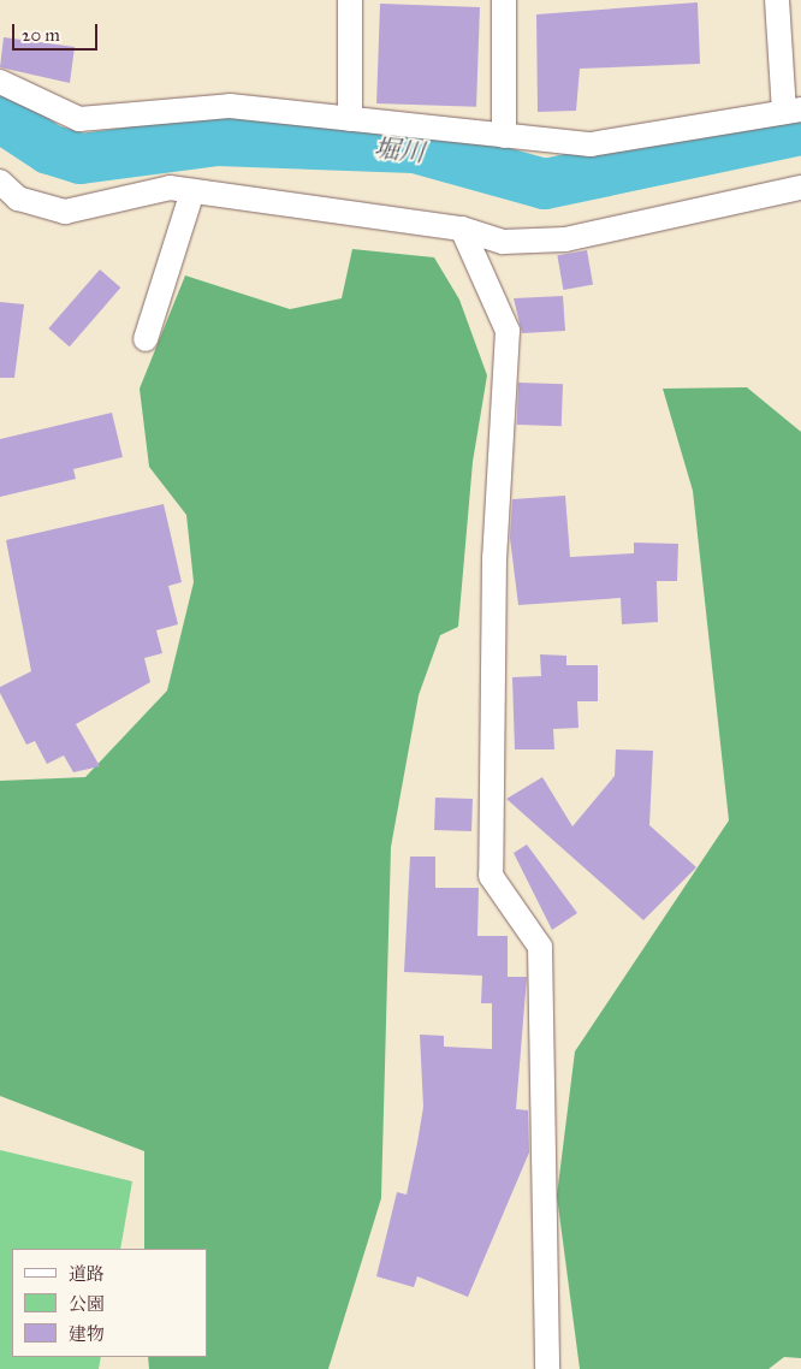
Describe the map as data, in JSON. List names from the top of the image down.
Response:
{
  "water": ["堀川"],
  "legend": ["道路", "公園", "建物"],
  "scale_bar": "20 m"
}
